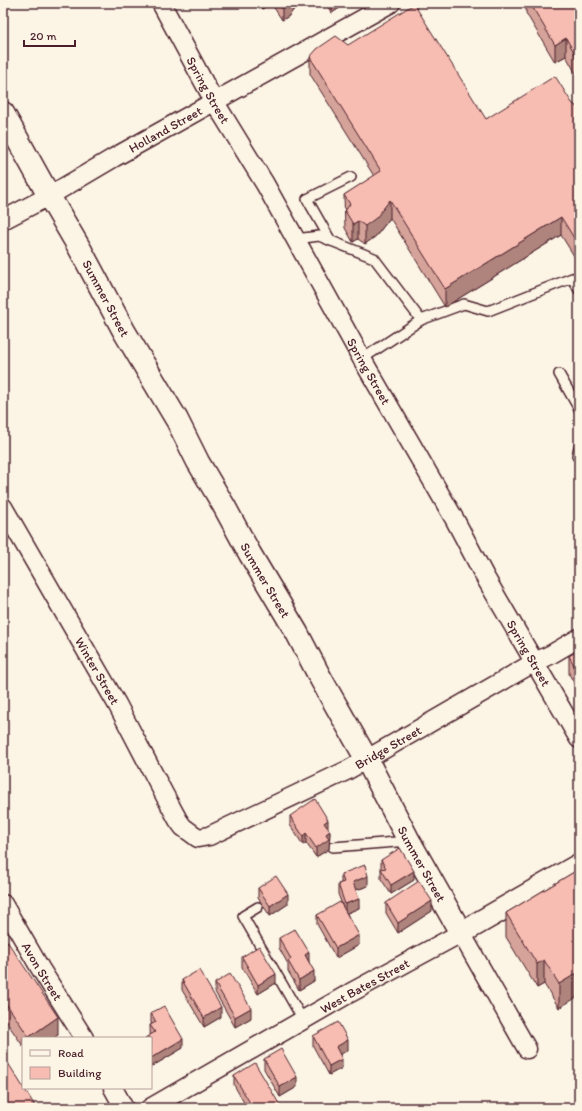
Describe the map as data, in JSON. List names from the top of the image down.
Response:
{
  "streets": {
    "street": [
      "Spring Street",
      "Holland Street",
      "Summer Street",
      "Winter Street",
      "Bridge Street",
      "Avon Street",
      "West Bates Street"
    ]
  },
  "crossings": [
    ["Spring Street", "Holland Street"],
    ["Spring Street", "Bridge Street"],
    ["Holland Street", "Summer Street"],
    ["Summer Street", "Bridge Street"],
    ["Summer Street", "West Bates Street"],
    ["Winter Street", "Bridge Street"]
  ],
  "legend": ["Road", "Building"],
  "scale_bar": "20 m"
}
